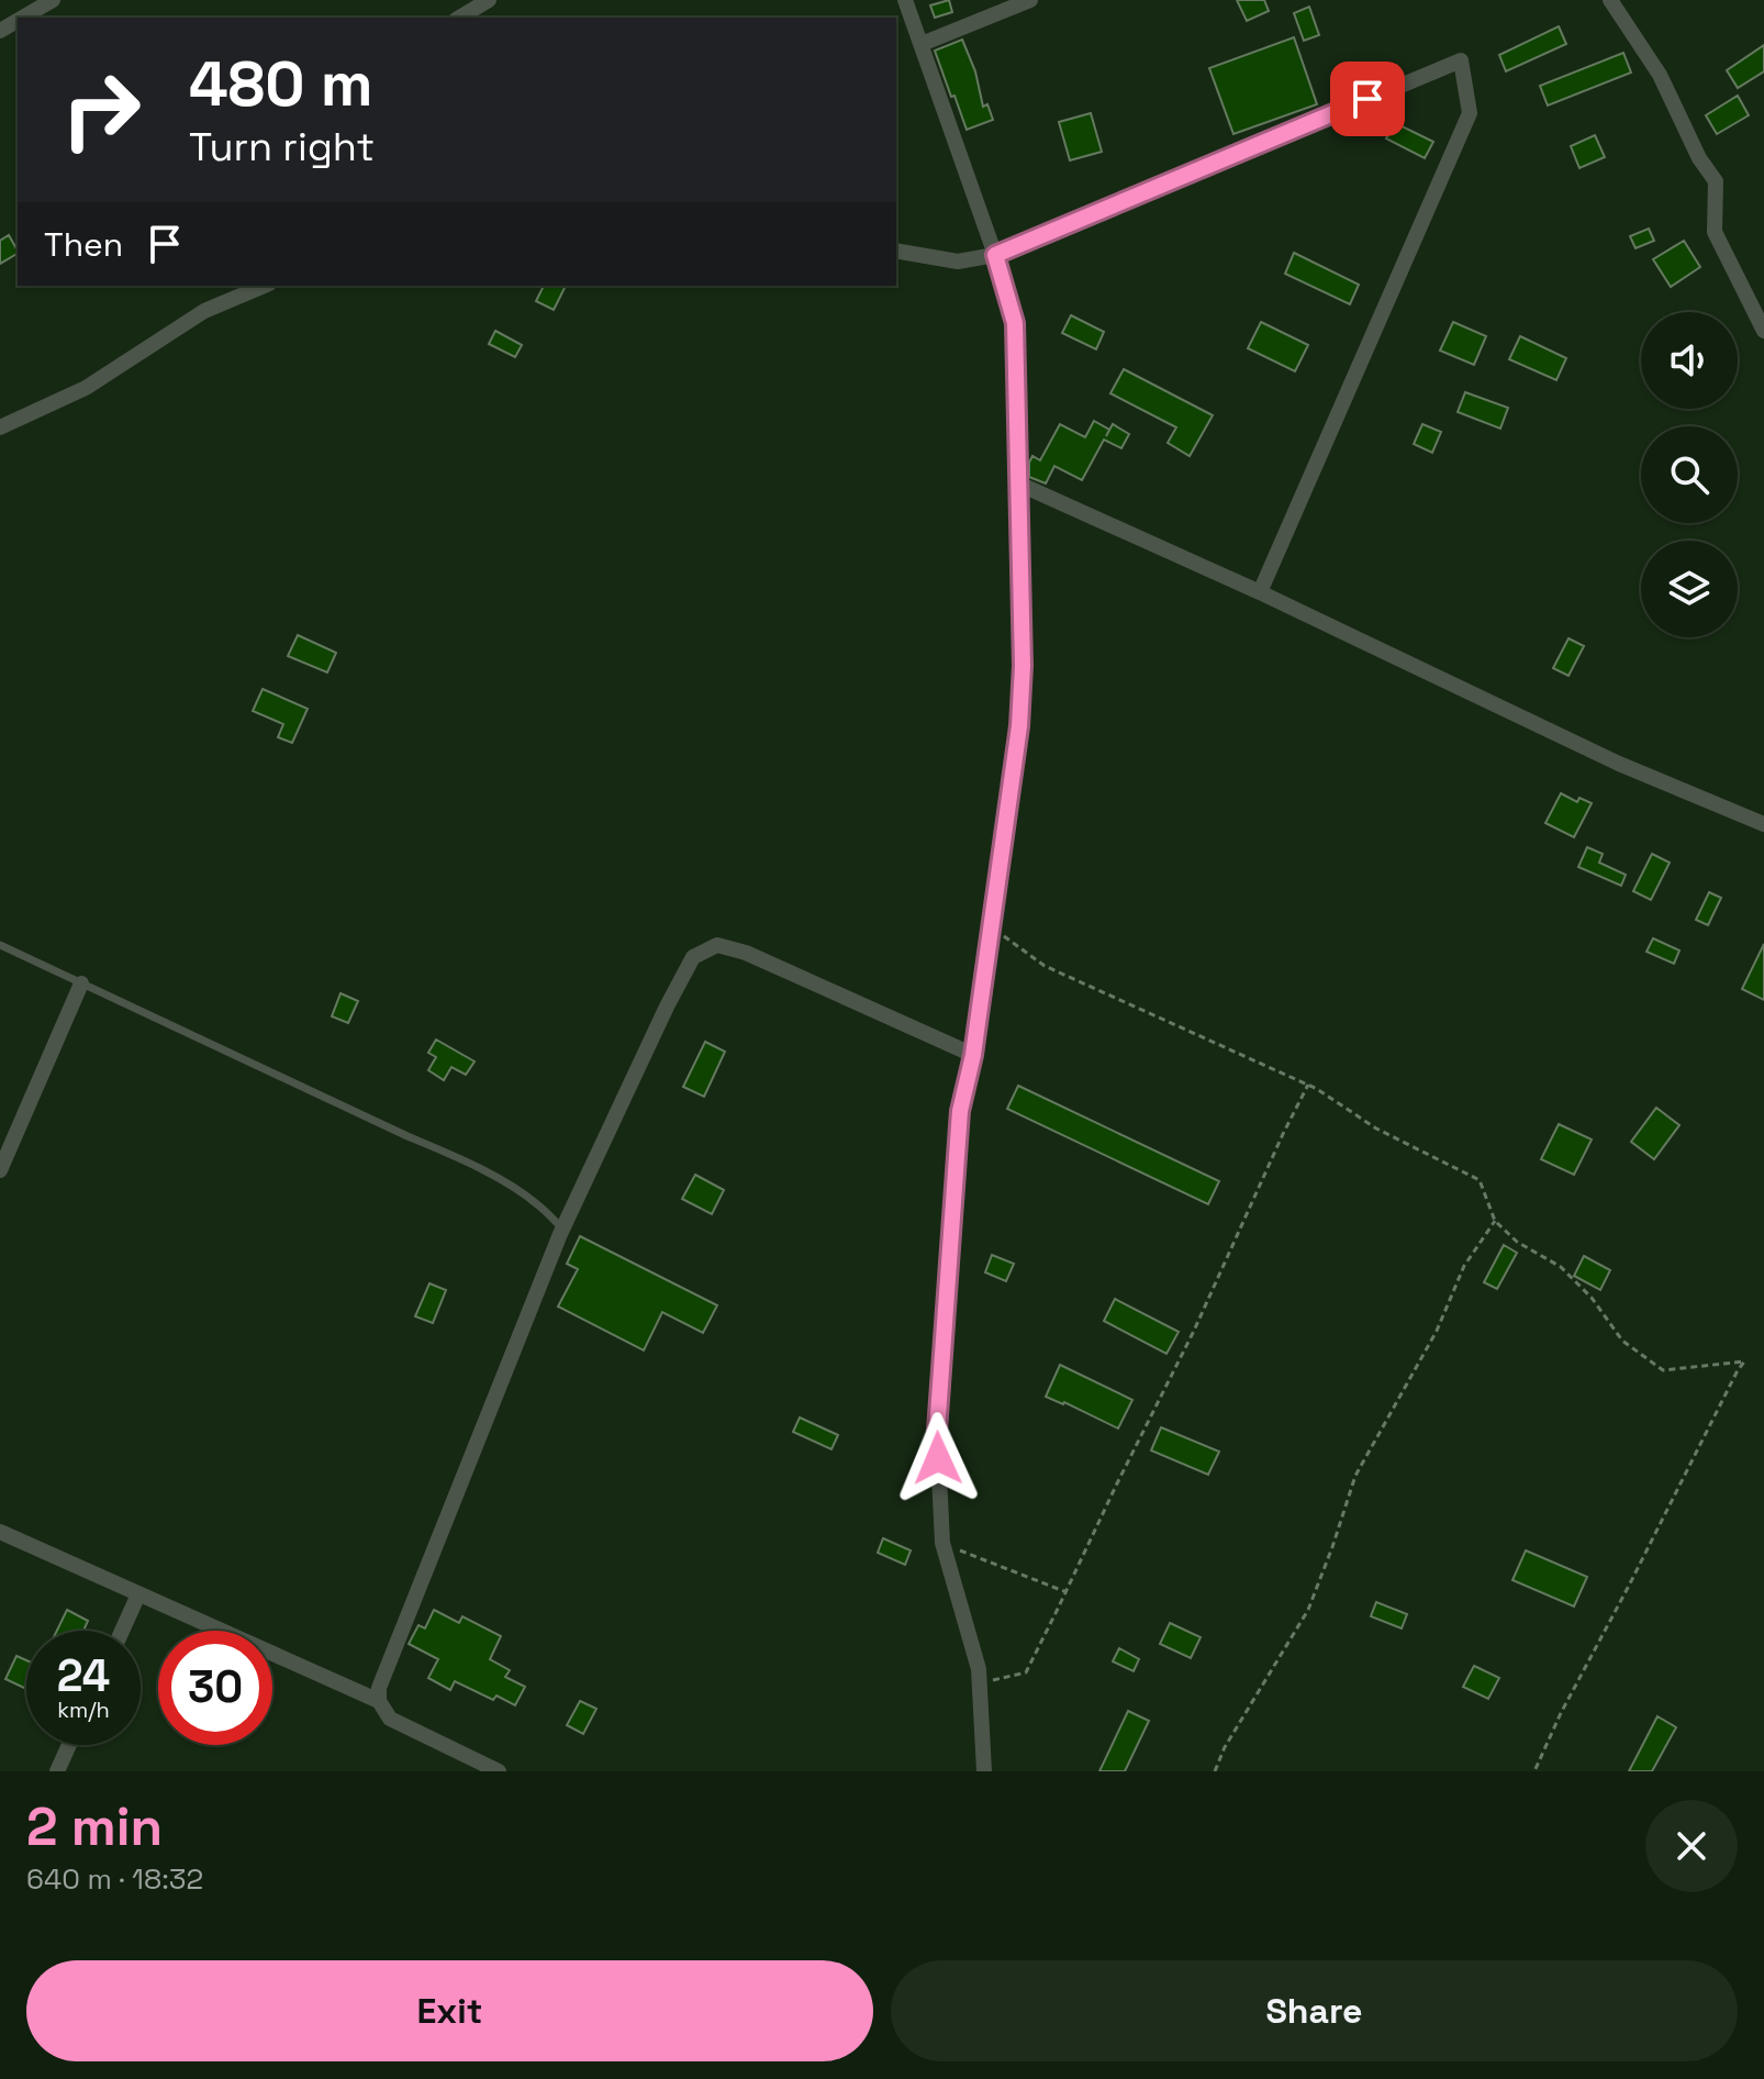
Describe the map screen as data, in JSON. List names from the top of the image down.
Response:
{
  "page": {
    "turn": ["480 m", "Turn right"],
    "then": "Then",
    "speed": "24 km/h",
    "limit": "30",
    "heading": ["2 min", "640 m · 18:32"],
    "buttons": ["Exit", "Share"]
  }
}
